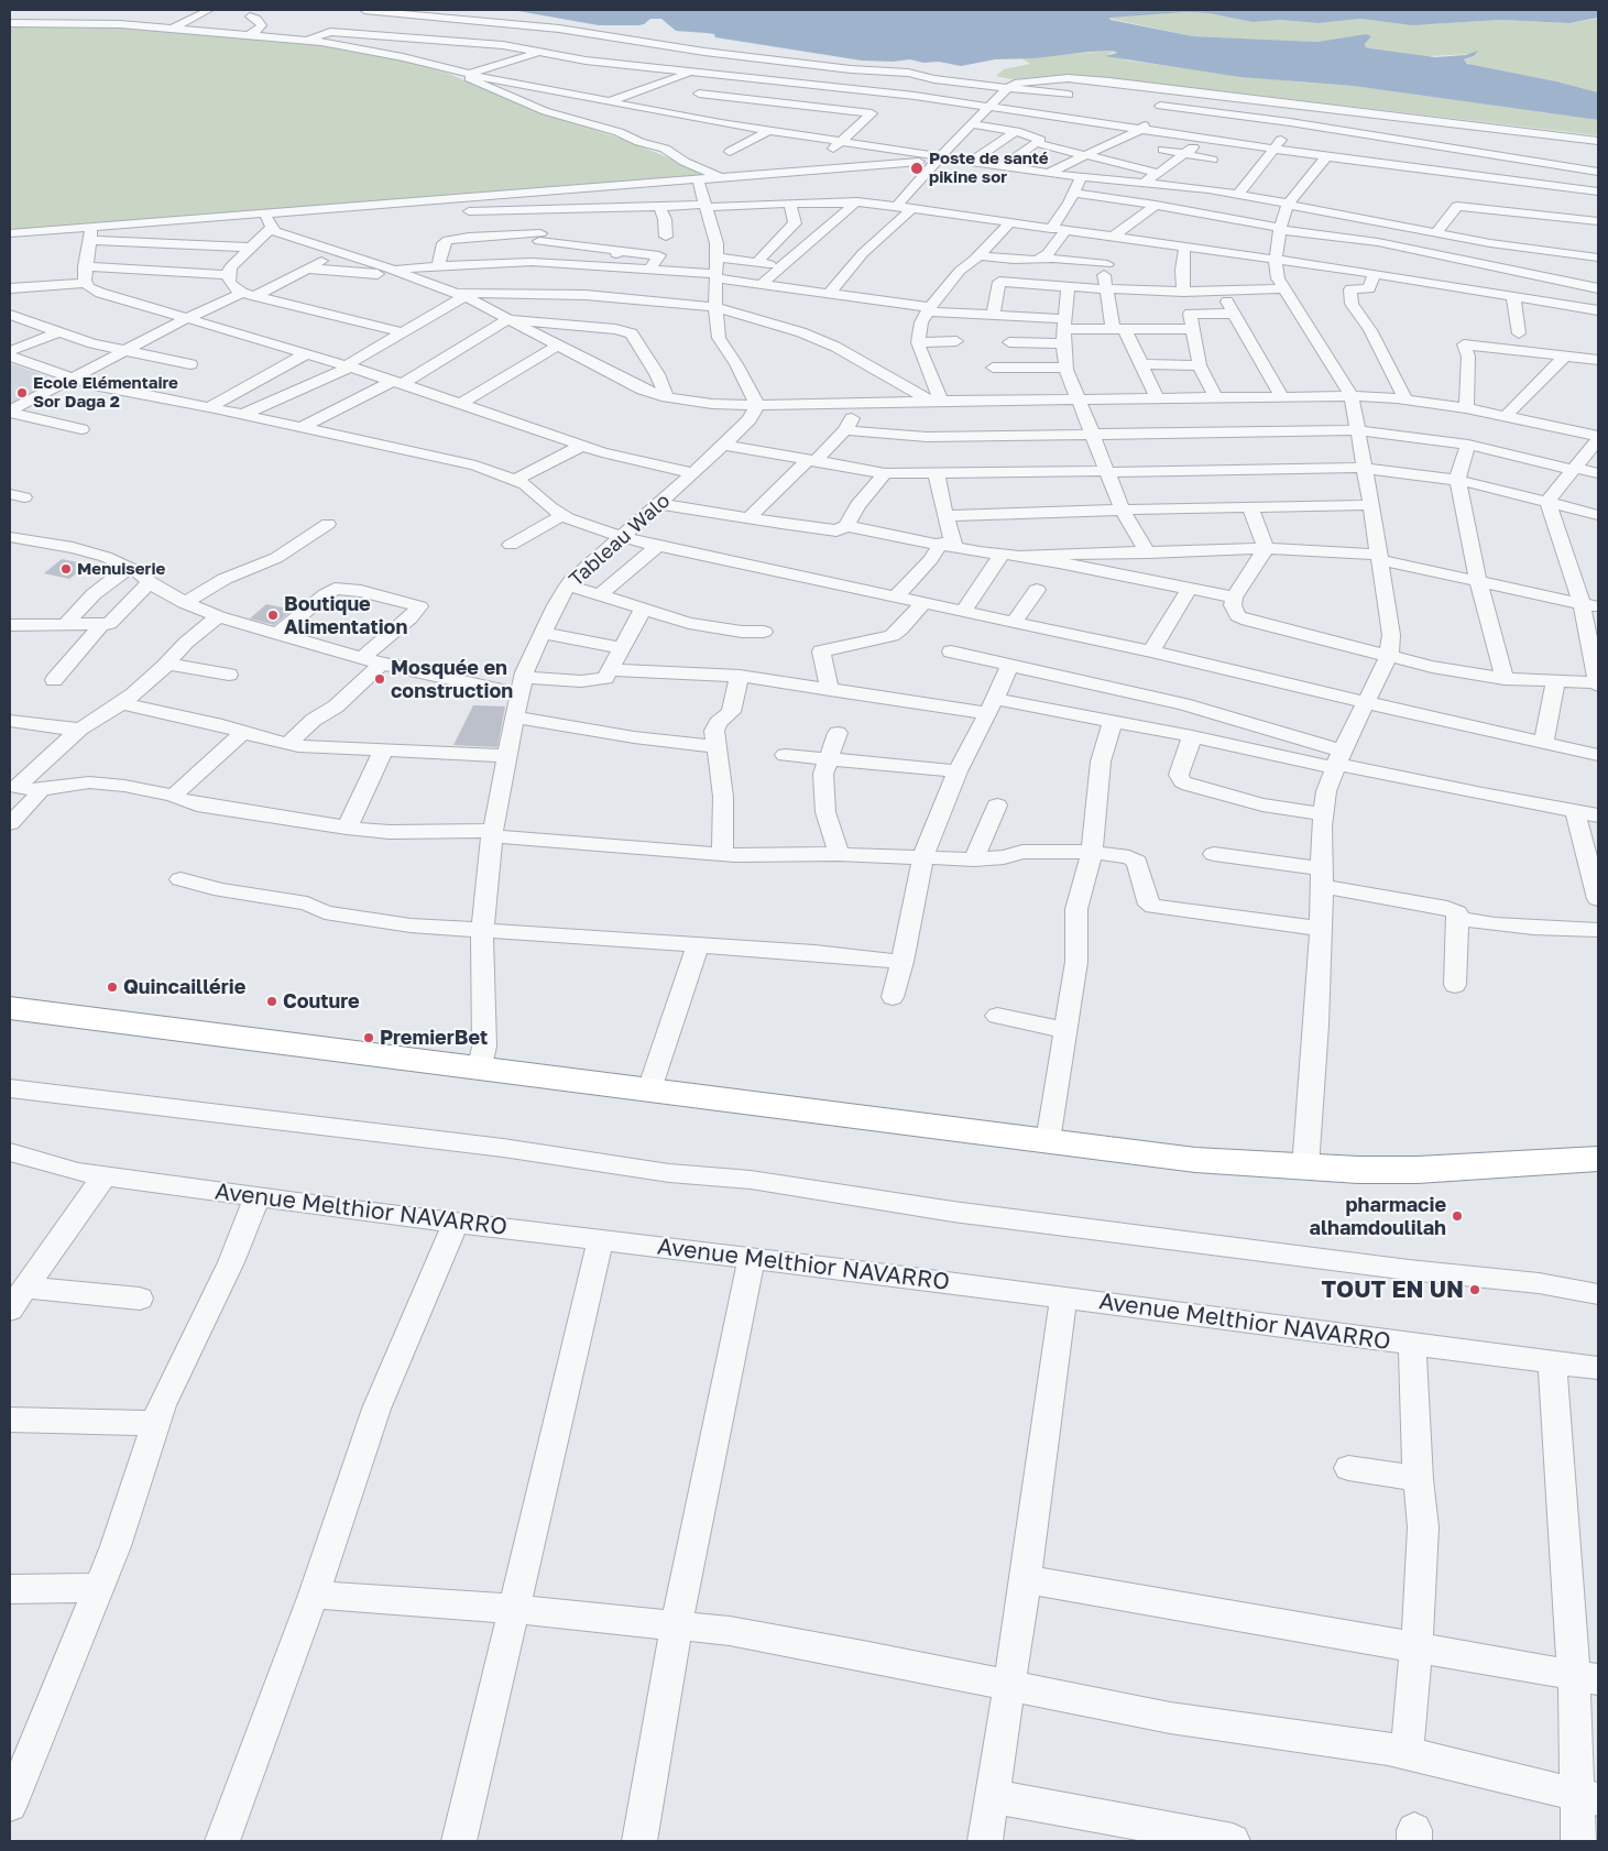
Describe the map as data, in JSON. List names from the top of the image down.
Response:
{
  "streets": {
    "street": ["Tableau Walo", "Avenue Melthior NAVARRO"]
  },
  "places": [
    "Poste de santé pikine sor",
    "Ecole Elémentaire Sor Daga 2",
    "Menuiserie",
    "Boutique Alimentation",
    "Mosquée en construction",
    "Quincaillérie",
    "Couture",
    "PremierBet",
    "pharmacie alhamdoulilah",
    "TOUT EN UN"
  ]
}
